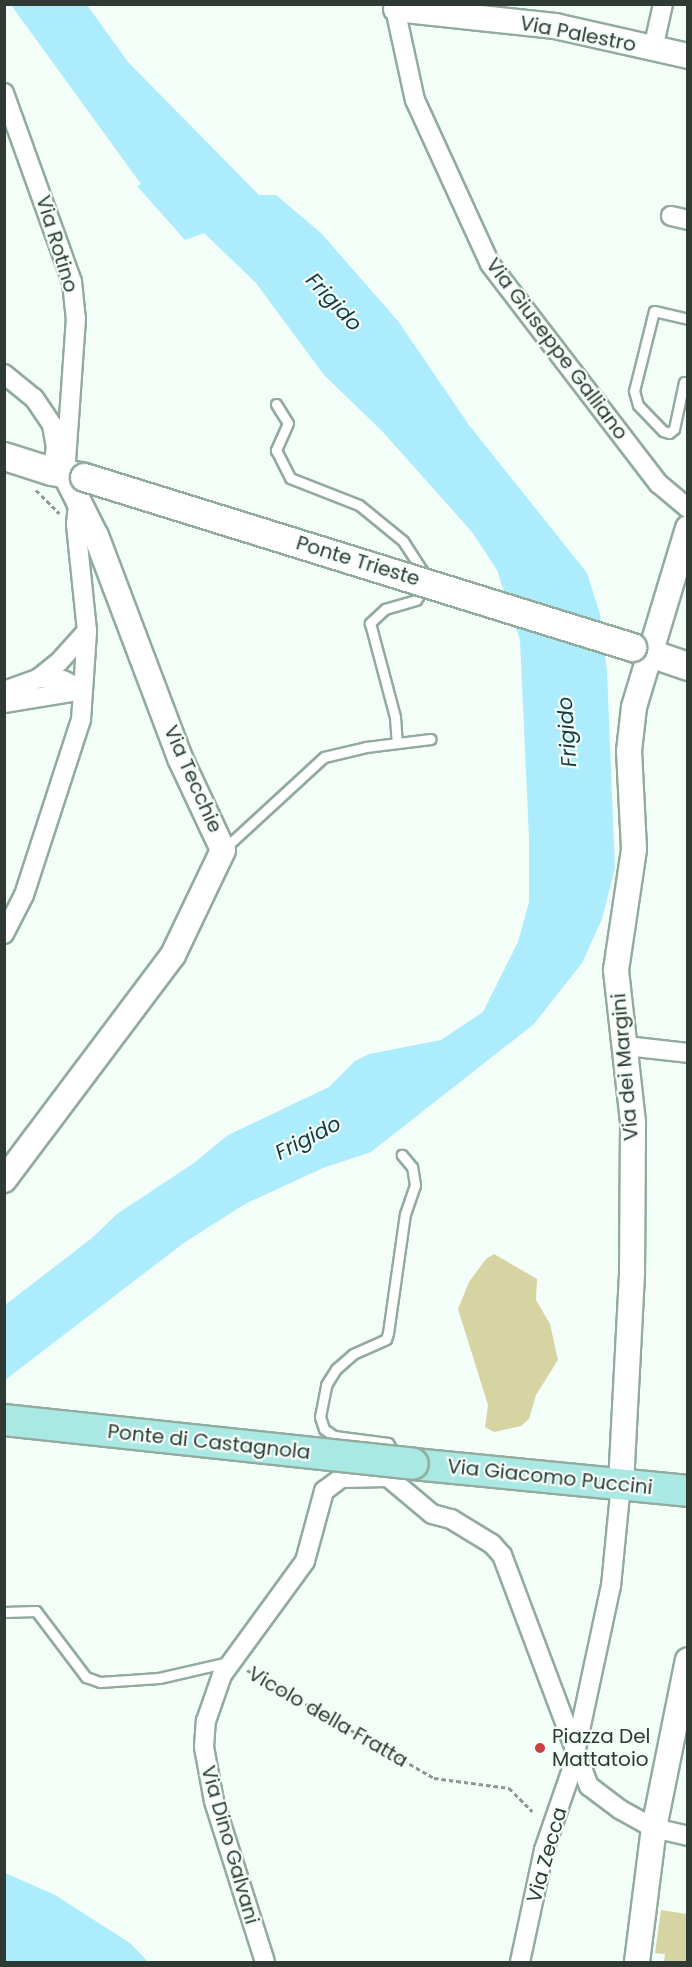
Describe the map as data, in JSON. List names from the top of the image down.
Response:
{
  "streets": {
    "main road": ["Ponte Trieste", "Ponte di Castagnola", "Via Giacomo Puccini"],
    "street": [
      "Via Palestro",
      "Via Rotino",
      "Via Giuseppe Galliano",
      "Via Tecchie",
      "Via dei Margini",
      "Via Dino Galvani",
      "Via Zecca"
    ],
    "lane": ["Vicolo della Fratta"]
  },
  "crossings": [
    ["Via Palestro", "Via Giuseppe Galliano"],
    ["Via Rotino", "Ponte Trieste"],
    ["Via Rotino", "Via Tecchie"],
    ["Ponte Trieste", "Via Tecchie"],
    ["Ponte Trieste", "Via dei Margini"],
    ["Via dei Margini", "Via Giacomo Puccini"],
    ["Via dei Margini", "Via Zecca"],
    ["Ponte di Castagnola", "Via Giacomo Puccini"],
    ["Ponte di Castagnola", "Via Dino Galvani"],
    ["Via Giacomo Puccini", "Via Dino Galvani"],
    ["Via Giacomo Puccini", "Via Zecca"],
    ["Vicolo della Fratta", "Via Dino Galvani"],
    ["Via Dino Galvani", "Via Zecca"]
  ],
  "water": ["Frigido"],
  "places": ["Piazza Del Mattatoio"]
}
